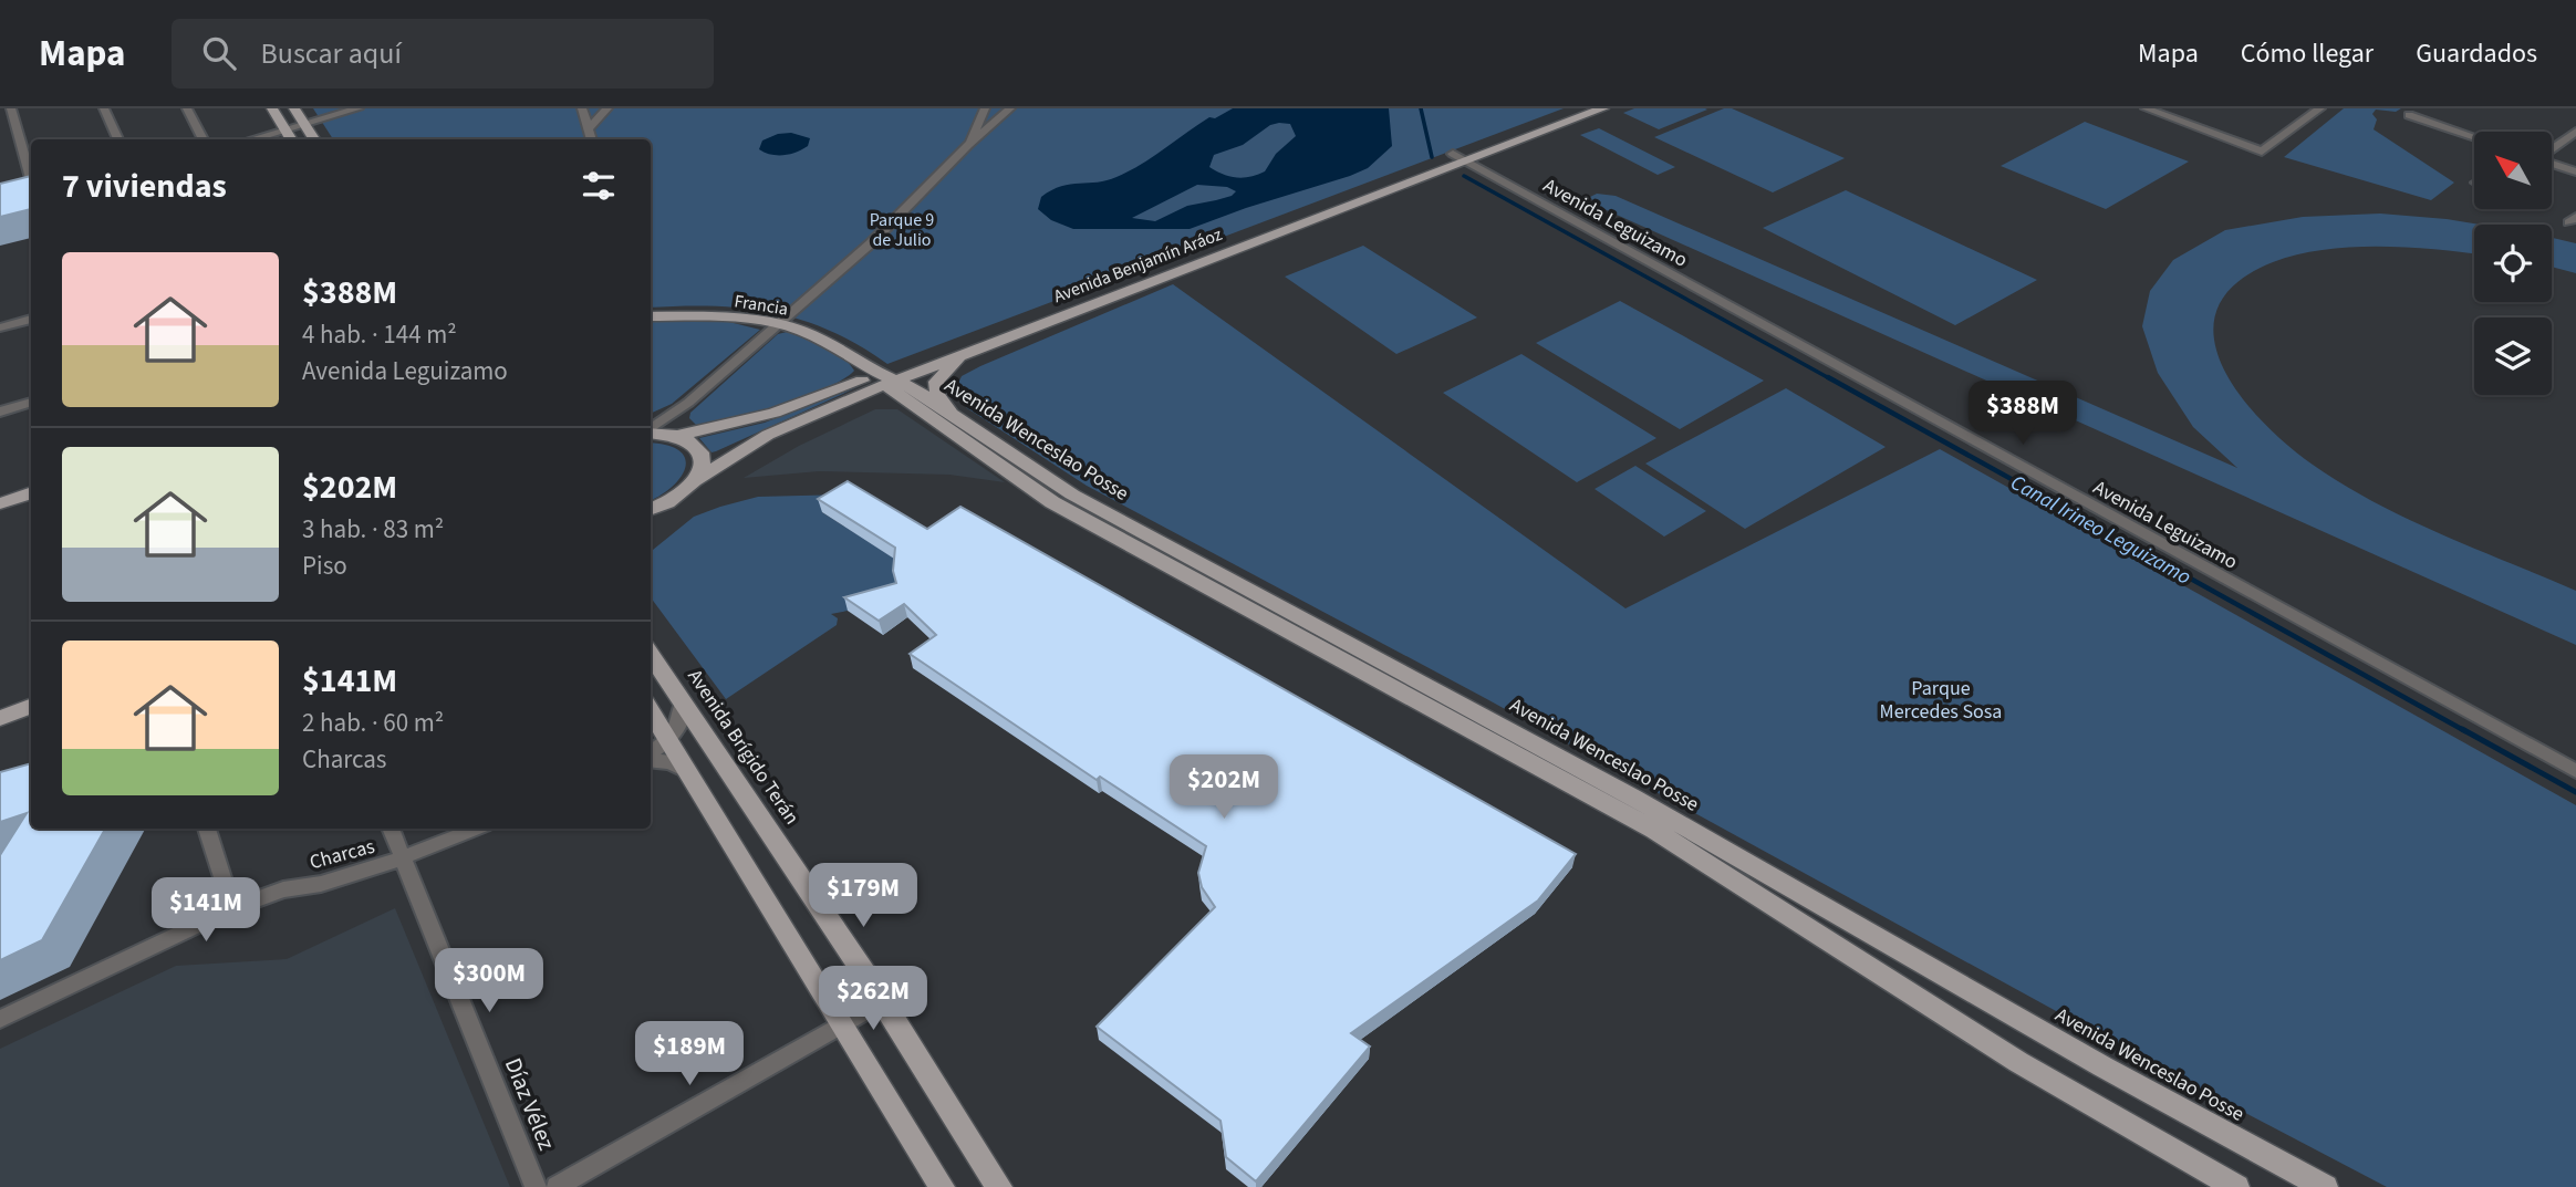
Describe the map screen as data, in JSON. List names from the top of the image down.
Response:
{
  "streets": {
    "main road": [
      "Avenida Benjamín Aráoz",
      "Francia",
      "Avenida Wenceslao Posse",
      "Avenida Brígido Terán"
    ],
    "street": ["Avenida Leguizamo", "Charcas", "Díaz Vélez"]
  },
  "crossings": [
    ["Avenida Leguizamo", "Avenida Benjamín Aráoz"],
    ["Avenida Benjamín Aráoz", "Avenida Wenceslao Posse"],
    ["Francia", "Avenida Wenceslao Posse"],
    ["Charcas", "Díaz Vélez"]
  ],
  "water": ["Canal Irineo Leguizamo"],
  "parks": ["Parque 9 de Julio", "Parque Mercedes Sosa"],
  "north": "top left",
  "page": {
    "header": "Mapa",
    "search": "Buscar aquí",
    "nav": ["Mapa", "Cómo llegar", "Guardados"],
    "heading": "7 viviendas",
    "list": [
      {
        "name": "$388M",
        "note": "4 hab. · 144 m² · Avenida Leguizamo"
      },
      {
        "name": "$202M",
        "note": "3 hab. · 83 m² · Piso"
      },
      {
        "name": "$141M",
        "note": "2 hab. · 60 m² · Charcas"
      }
    ],
    "price": [
      "$388M",
      "$202M",
      "$179M",
      "$141M",
      "$300M",
      "$262M",
      "$189M"
    ]
  }
}
